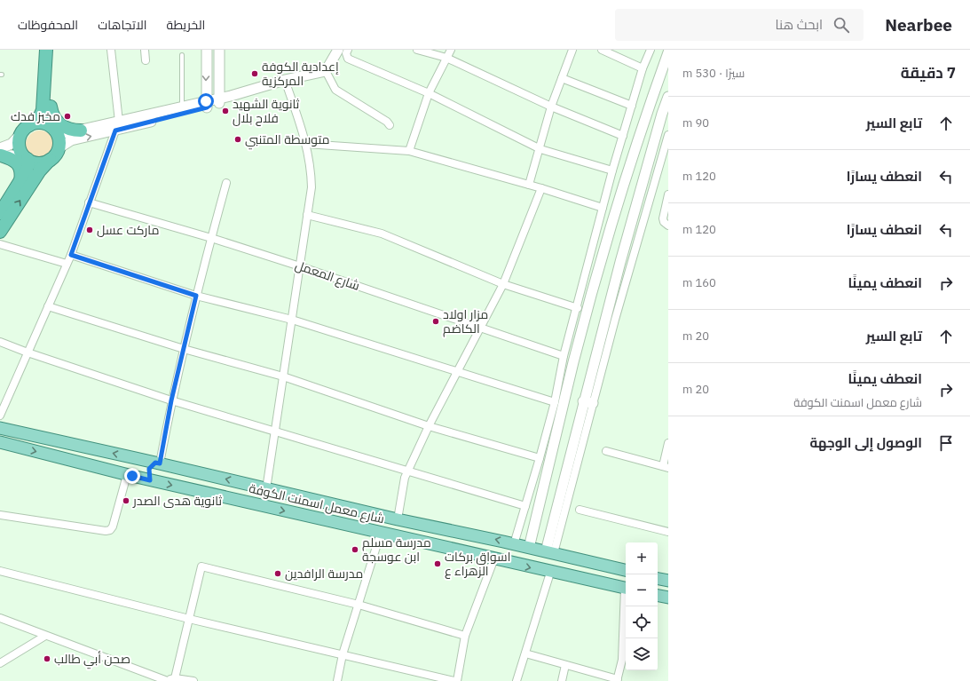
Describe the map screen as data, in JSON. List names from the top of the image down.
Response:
{
  "streets": {
    "main road": ["شارع معمل اسمنت الكوفة"],
    "street": ["شارع المعمل"]
  },
  "places": [
    "إعدادية الكوفة المركزية",
    "ثانوية الشهيد فلاح بلال",
    "مخبز فدك",
    "متوسطة المتنبي",
    "ماركت عسل",
    "مزار اولاد الكاضم",
    "ثانوية هدى الصدر",
    "مدرسة مسلم ابن عوسجة",
    "اسواق بركات الزهراء ع",
    "مدرسة الرافدين",
    "صحن أبي طالب"
  ],
  "page": {
    "header": "Nearbee",
    "search": "ابحث هنا",
    "nav": ["الخريطة", "الاتجاهات", "المحفوظات"],
    "heading": ["7 دقيقة", "سيرًا · 530 m"],
    "list": [
      ["تابع السير", "90 m"],
      ["انعطف يسارًا", "120 m"],
      ["انعطف يسارًا", "120 m"],
      ["انعطف يمينًا", "160 m"],
      ["تابع السير", "20 m"],
      ["انعطف يمينًا", "شارع معمل اسمنت الكوفة", "20 m"],
      "الوصول إلى الوجهة"
    ],
    "map_buttons": ["+", "−"]
  }
}
